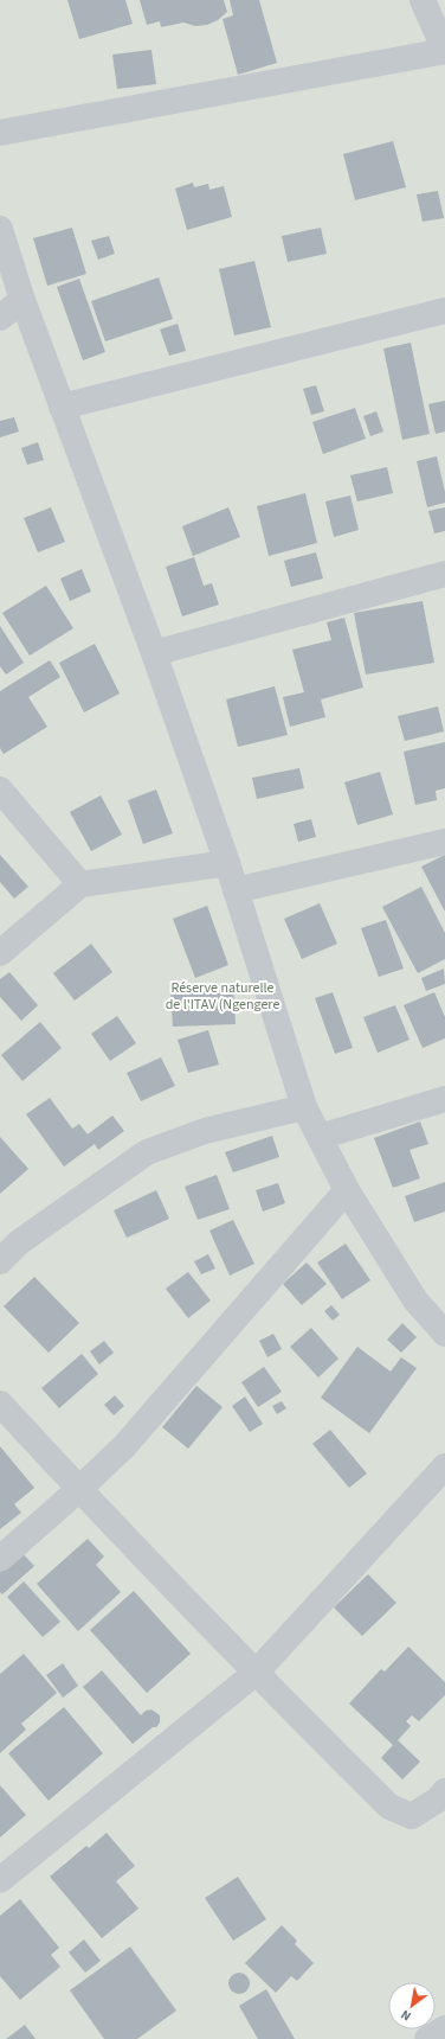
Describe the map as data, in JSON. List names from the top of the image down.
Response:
{
  "parks": ["Réserve naturelle de l'ITAV (Ngengere"],
  "north": "bottom left"
}
